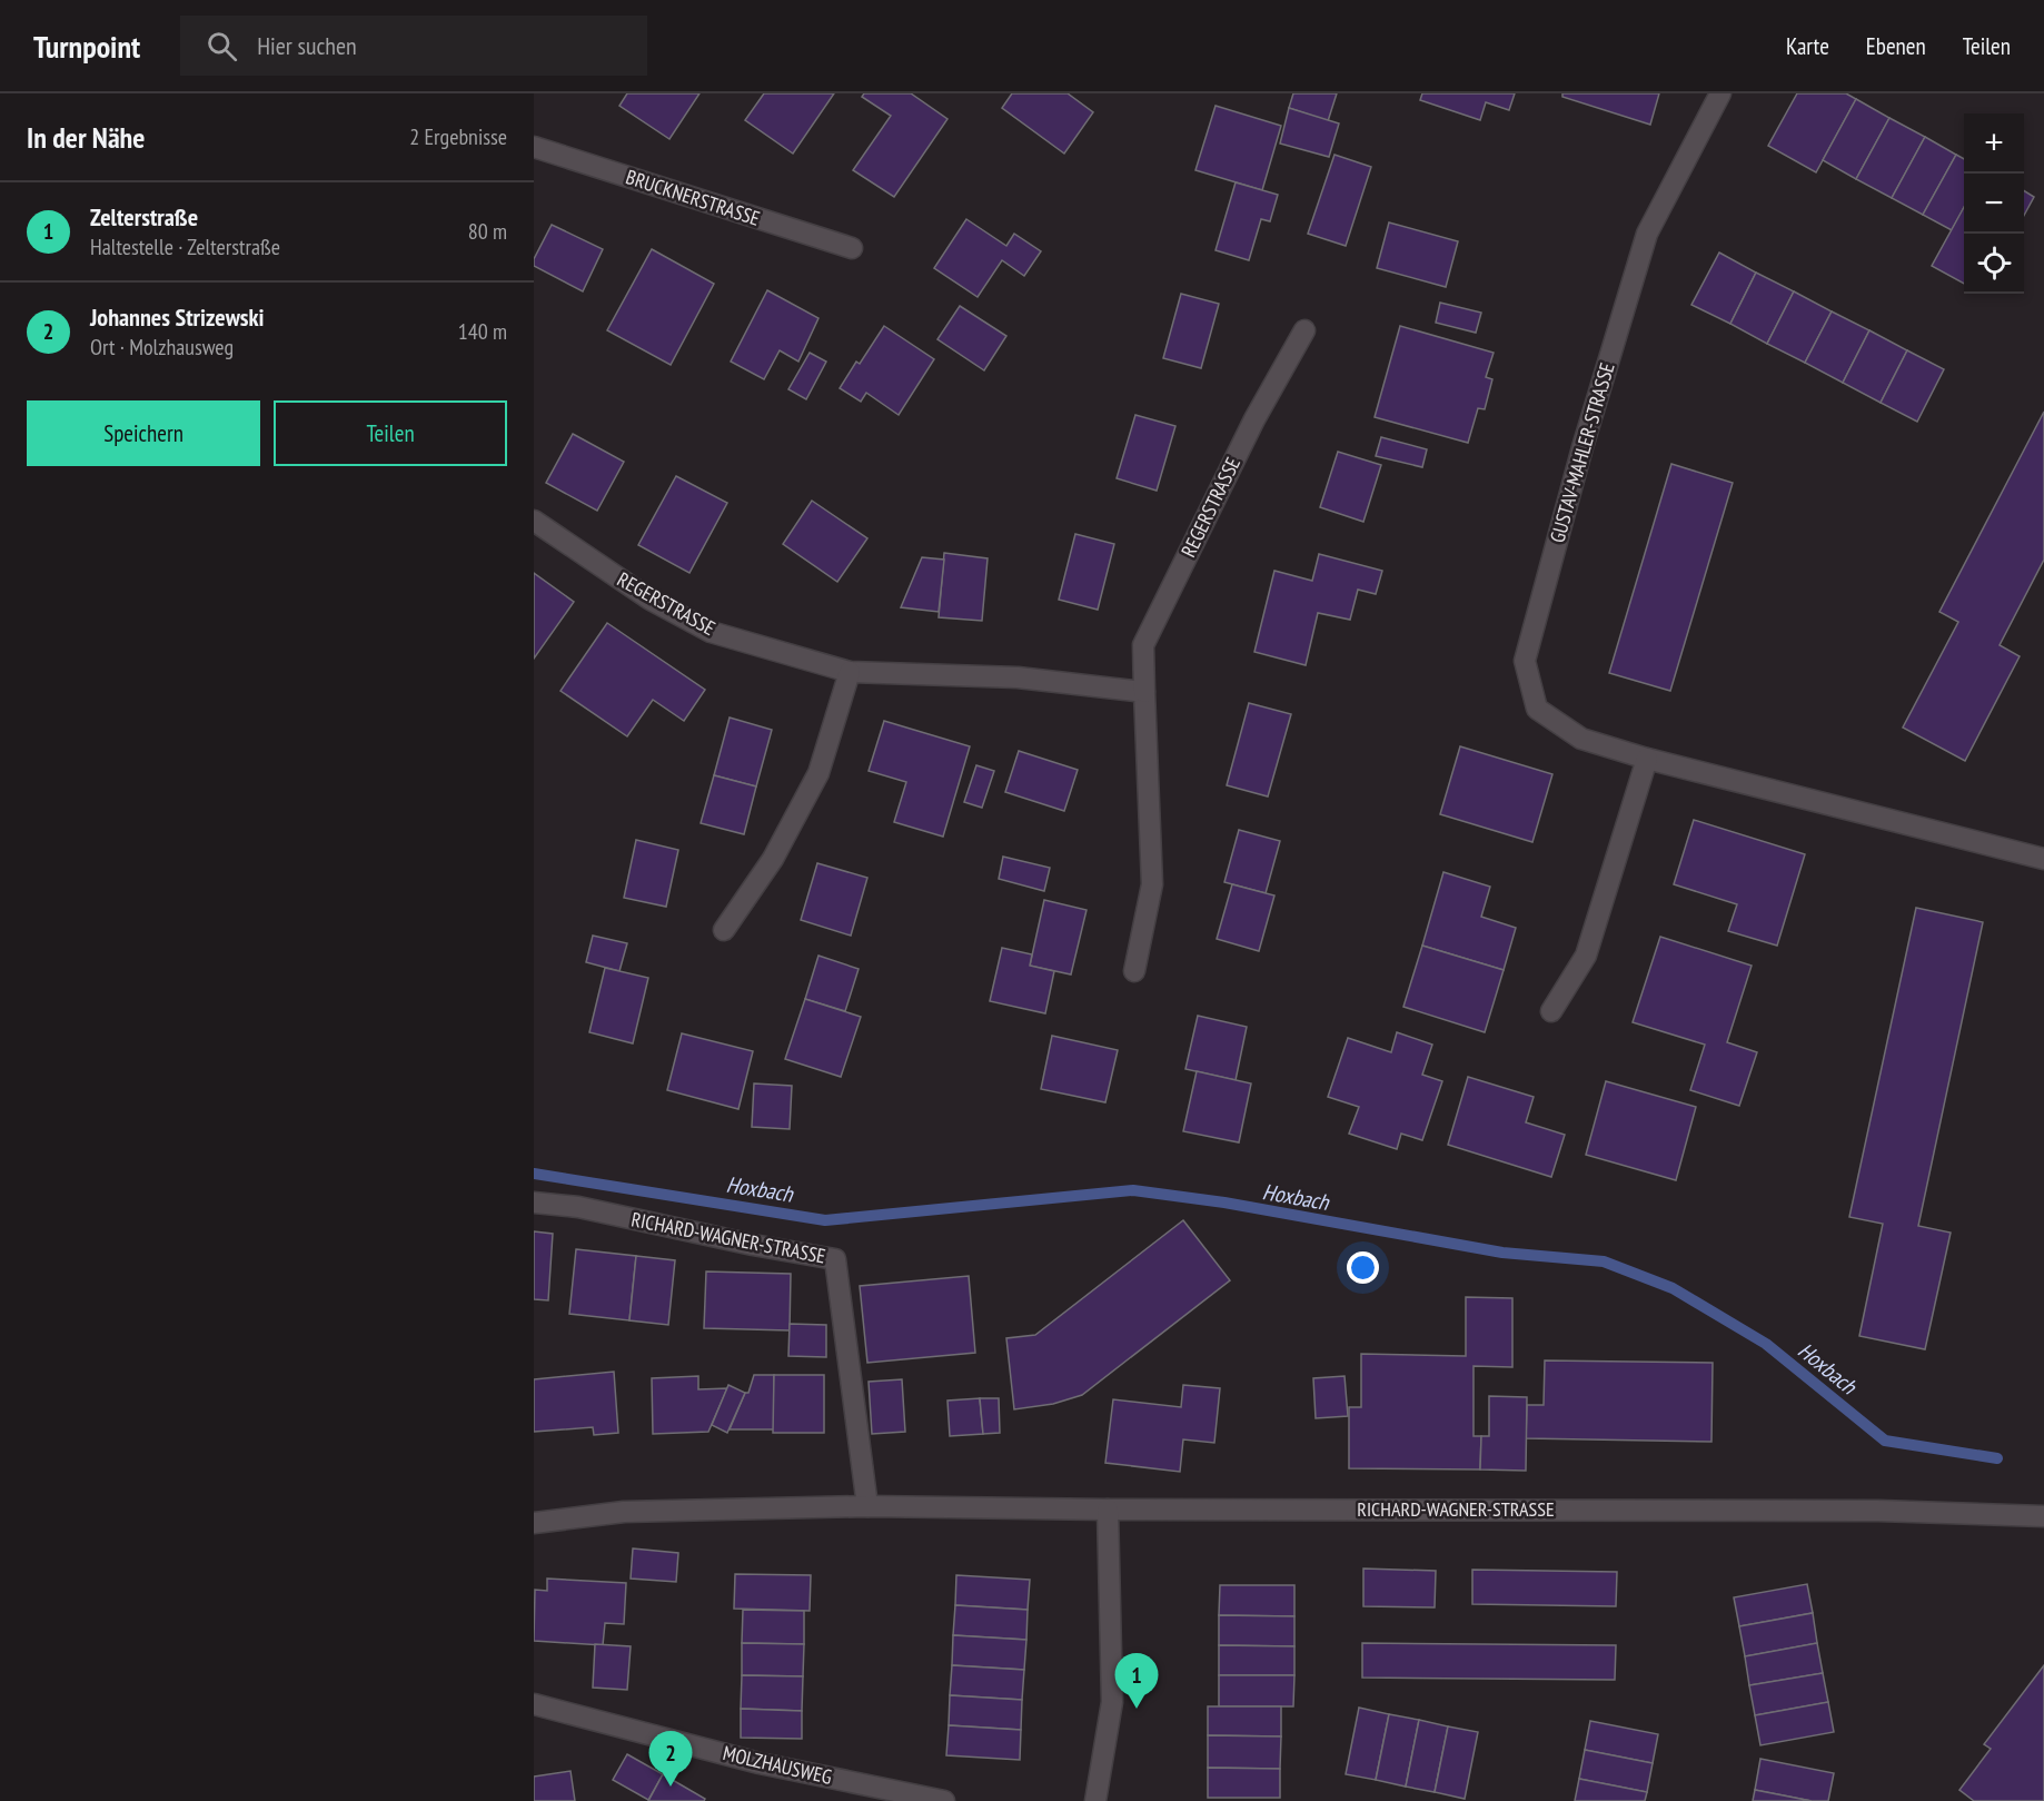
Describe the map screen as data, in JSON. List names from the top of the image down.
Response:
{
  "streets": {
    "street": [
      "BRUCKNERSTRASSE",
      "GUSTAV-MAHLER-STRASSE",
      "REGERSTRASSE",
      "RICHARD-WAGNER-STRASSE",
      "MOLZHAUSWEG"
    ]
  },
  "water": ["Hoxbach"],
  "page": {
    "header": "Turnpoint",
    "search": "Hier suchen",
    "nav": ["Karte", "Ebenen", "Teilen"],
    "heading": ["In der Nähe", "2 Ergebnisse"],
    "map_buttons": ["+", "−"],
    "list": [
      {
        "mark": "1",
        "name": "Zelterstraße",
        "note": "Haltestelle · Zelterstraße",
        "value": "80 m"
      },
      {
        "mark": "2",
        "name": "Johannes Strizewski",
        "note": "Ort · Molzhausweg",
        "value": "140 m"
      }
    ],
    "buttons": ["Speichern", "Teilen"],
    "pins": ["1", "2"]
  }
}
